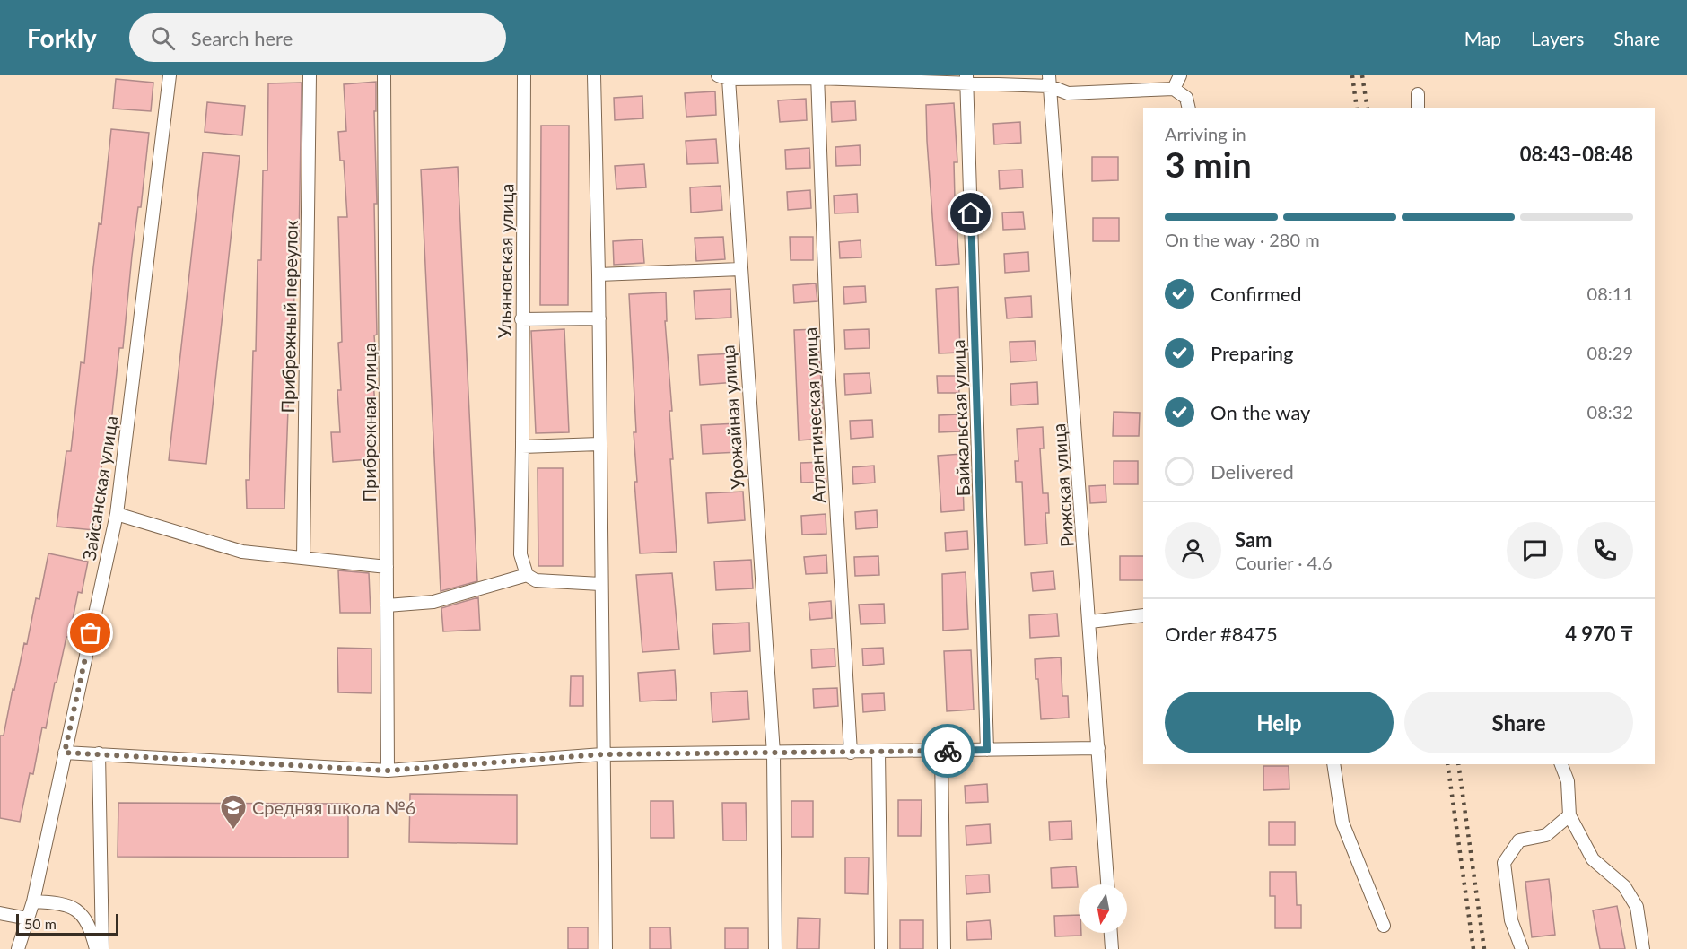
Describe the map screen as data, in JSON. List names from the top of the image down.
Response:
{
  "streets": {
    "street": [
      "Ульяновская улица",
      "Прибрежный переулок",
      "Атлантическая улица",
      "Урожайная улица",
      "Байкальская улица",
      "Прибрежная улица",
      "Рижская улица",
      "Зайсанская улица"
    ]
  },
  "places": {
    "school or university": ["Средняя школа №6"]
  },
  "scale_bar": "50 m",
  "north": "bottom",
  "page": {
    "header": "Forkly",
    "search": "Search here",
    "nav": ["Map", "Layers", "Share"],
    "heading": ["3 min", "Arriving in", "08:43–08:48"],
    "panel": [
      "Sam",
      "Courier · 4.6",
      "Order #8475",
      "4 970 ₸"
    ],
    "bar": "On the way · 280 m",
    "list": [
      ["Confirmed", "08:11"],
      ["Preparing", "08:29"],
      ["On the way", "08:32"],
      "Delivered"
    ],
    "buttons": ["Help", "Share"],
    "scale": "50 m"
  }
}
